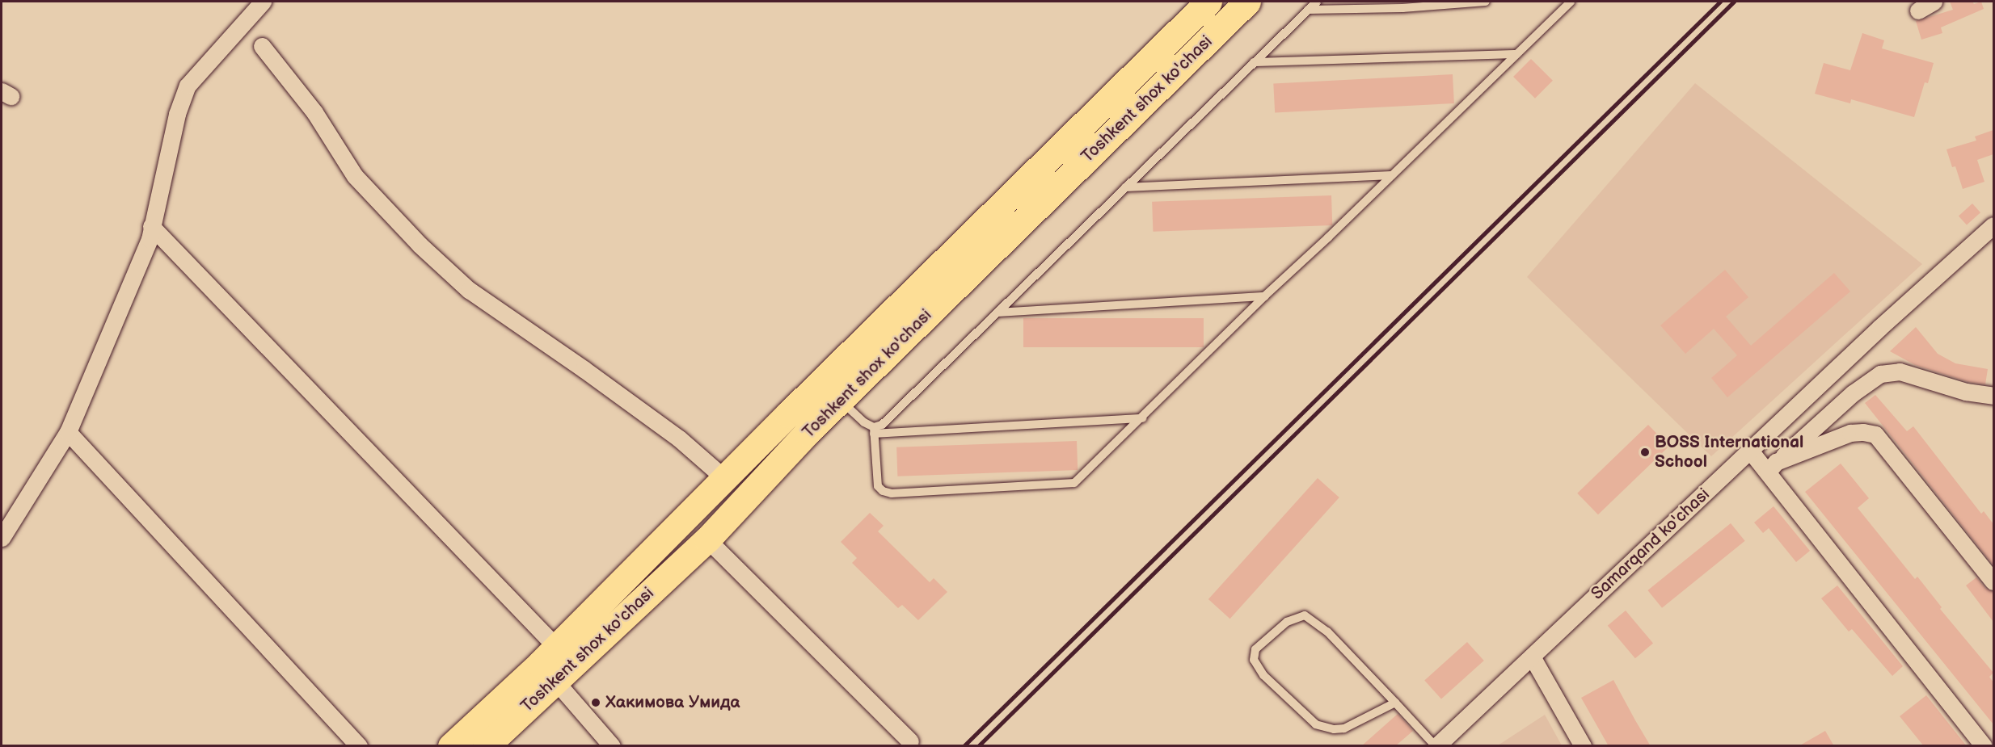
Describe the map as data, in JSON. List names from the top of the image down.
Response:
{
  "streets": {
    "main road": ["Toshkent shox ko'chasi"],
    "street": ["Samarqand ko'chasi"]
  },
  "places": ["BOSS International School", "Хакимова Умида"]
}
